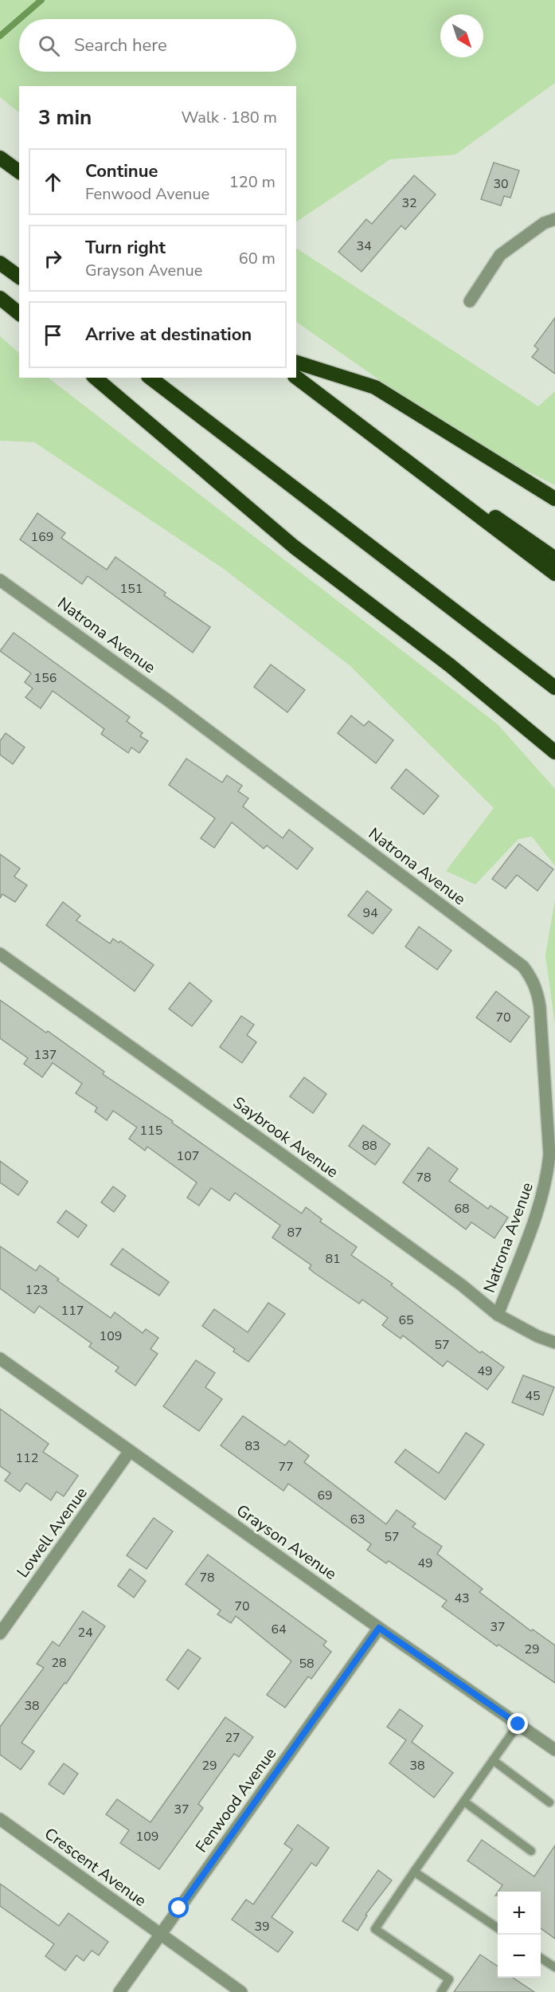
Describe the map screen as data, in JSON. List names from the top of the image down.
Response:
{
  "streets": {
    "street": [
      "Natrona Avenue",
      "Saybrook Avenue",
      "Lowell Avenue",
      "Grayson Avenue",
      "Fenwood Avenue",
      "Crescent Avenue"
    ]
  },
  "crossings": [
    ["Natrona Avenue", "Saybrook Avenue"],
    ["Lowell Avenue", "Grayson Avenue"],
    ["Grayson Avenue", "Fenwood Avenue"],
    ["Fenwood Avenue", "Crescent Avenue"]
  ],
  "house_numbers": [
    "30",
    "32",
    "34",
    "169",
    "151",
    "156",
    "94",
    "70",
    "137",
    "115",
    "88",
    "107",
    "78",
    "68",
    "87",
    "81",
    "123",
    "117",
    "65",
    "109",
    "57",
    "49",
    "45",
    "83",
    "112",
    "77",
    "69",
    "63",
    "57",
    "49",
    "78",
    "43",
    "70",
    "37",
    "64",
    "24",
    "29",
    "28",
    "58",
    "38",
    "27",
    "29",
    "38",
    "37",
    "109",
    "39"
  ],
  "north": "bottom right",
  "page": {
    "search": "Search here",
    "heading": ["3 min", "Walk · 180 m"],
    "list": [
      ["Continue", "Fenwood Avenue", "120 m"],
      ["Turn right", "Grayson Avenue", "60 m"],
      "Arrive at destination"
    ],
    "map_buttons": ["+", "−"]
  }
}
